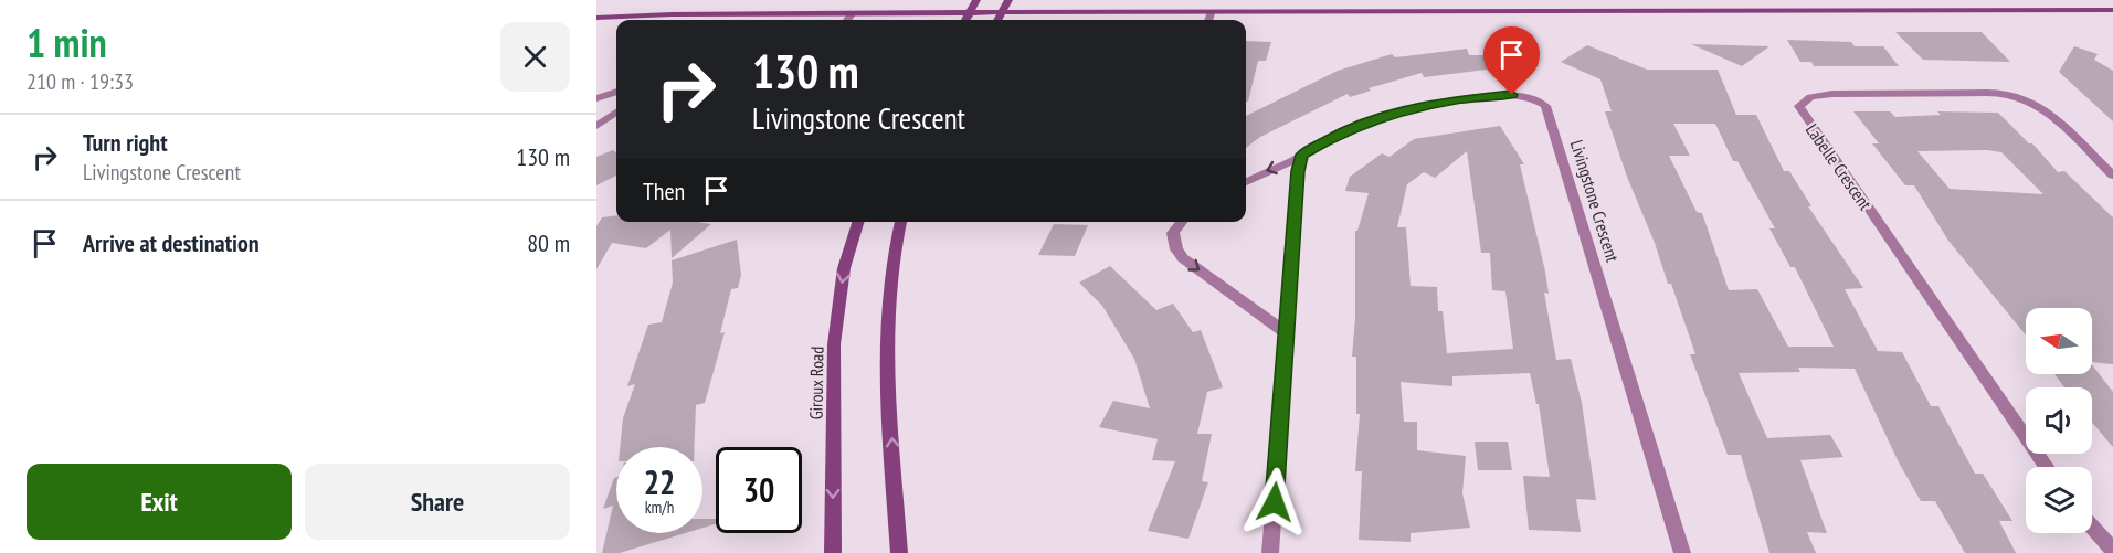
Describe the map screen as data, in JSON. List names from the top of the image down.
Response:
{
  "streets": {
    "main road": ["Giroux Road"],
    "street": ["Labelle Crescent", "Livingstone Crescent"]
  },
  "north": "left",
  "page": {
    "heading": ["1 min", "210 m · 19:33"],
    "turn": ["130 m", "Livingstone Crescent"],
    "list": [
      {
        "name": "Turn right",
        "note": "Livingstone Crescent",
        "value": "130 m"
      },
      {
        "name": "Arrive at destination",
        "value": "80 m"
      }
    ],
    "then": "Then",
    "speed": "22 km/h",
    "limit": "30",
    "buttons": ["Exit", "Share"]
  }
}
